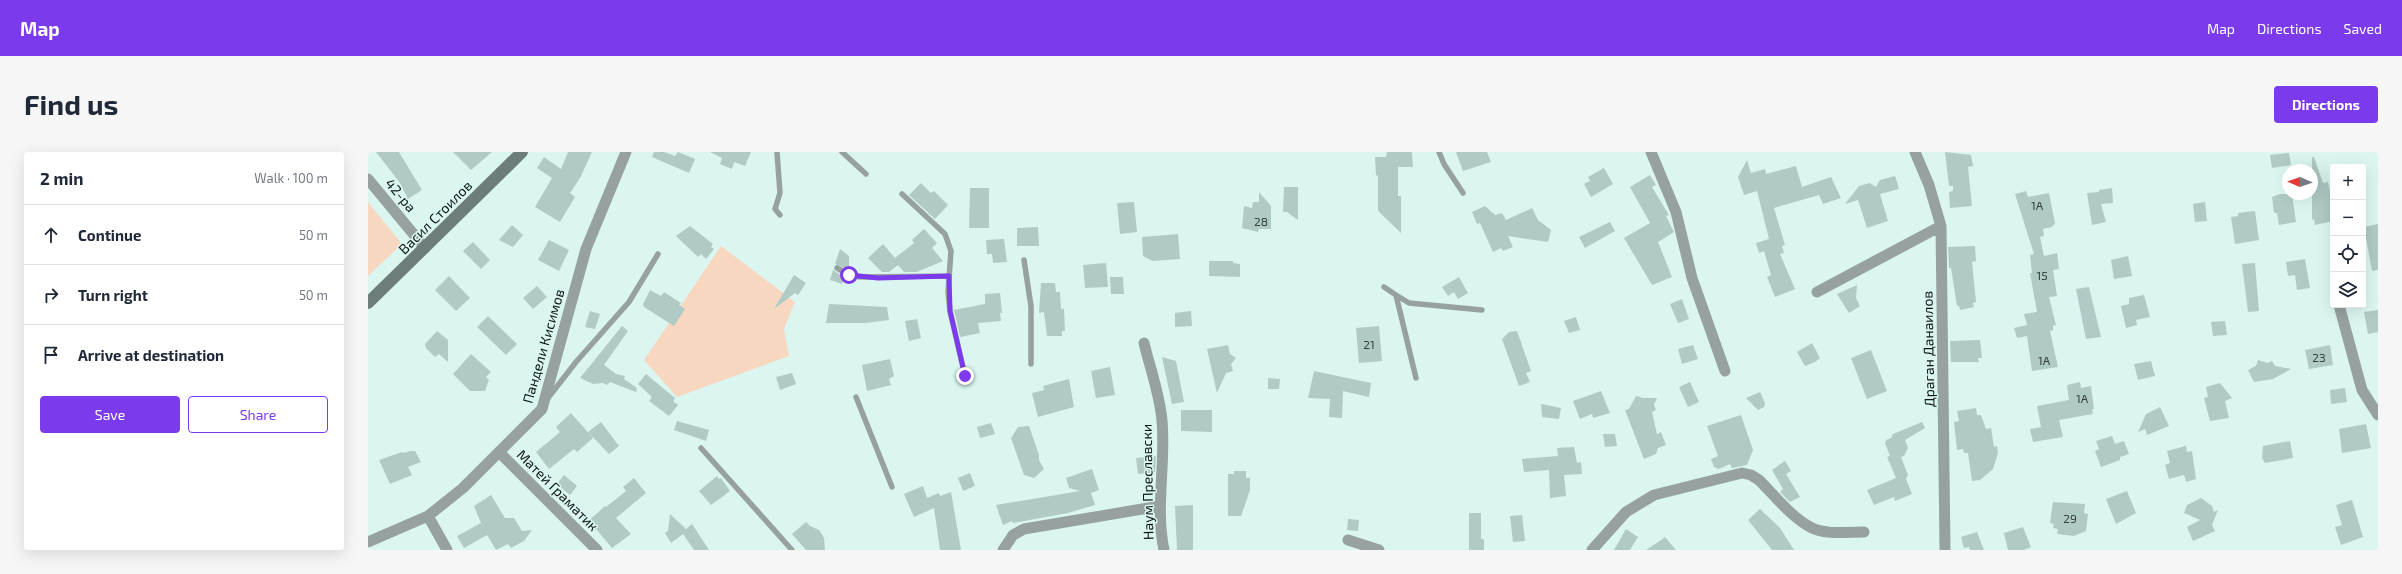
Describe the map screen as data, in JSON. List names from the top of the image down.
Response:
{
  "streets": {
    "street": [
      "42-ра",
      "Васил Стоилов",
      "Пандели Кисимов",
      "Драган Данаилов",
      "Наум Преславски",
      "Матей Граматик"
    ]
  },
  "crossings": [
    ["42-ра", "Васил Стоилов"],
    ["Пандели Кисимов", "Матей Граматик"]
  ],
  "house_numbers": [
    "1А",
    "28",
    "15",
    "21",
    "23",
    "1А",
    "1А",
    "29"
  ],
  "north": "left",
  "page": {
    "header": "Map",
    "nav": ["Map", "Directions", "Saved"],
    "buttons": [
      "Directions",
      ["Save", "Share"]
    ],
    "title": "Find us",
    "heading": ["2 min", "Walk · 100 m"],
    "map_buttons": ["+", "−"],
    "list": [
      ["Continue", "50 m"],
      ["Turn right", "50 m"],
      "Arrive at destination"
    ]
  }
}
